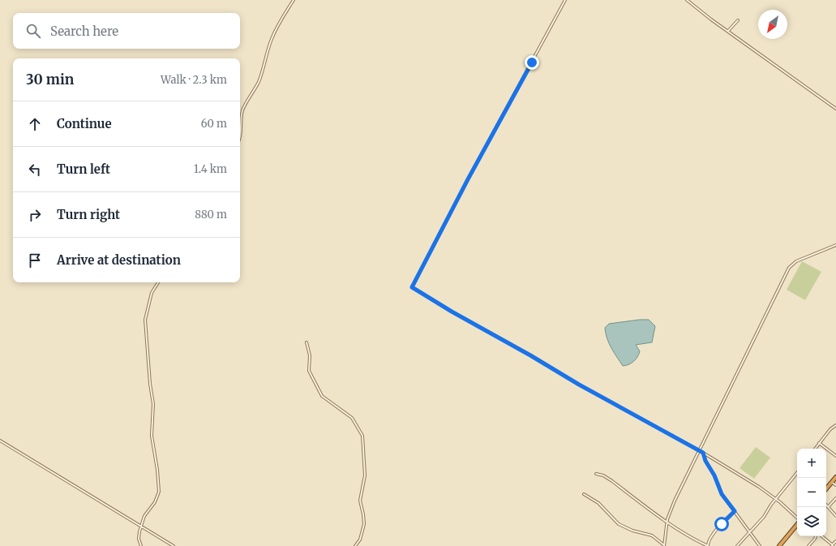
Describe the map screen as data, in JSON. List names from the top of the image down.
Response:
{
  "north": "bottom left",
  "page": {
    "search": "Search here",
    "heading": ["30 min", "Walk · 2.3 km"],
    "list": [
      ["Continue", "60 m"],
      ["Turn left", "1.4 km"],
      ["Turn right", "880 m"],
      "Arrive at destination"
    ],
    "map_buttons": ["+", "−"]
  }
}
